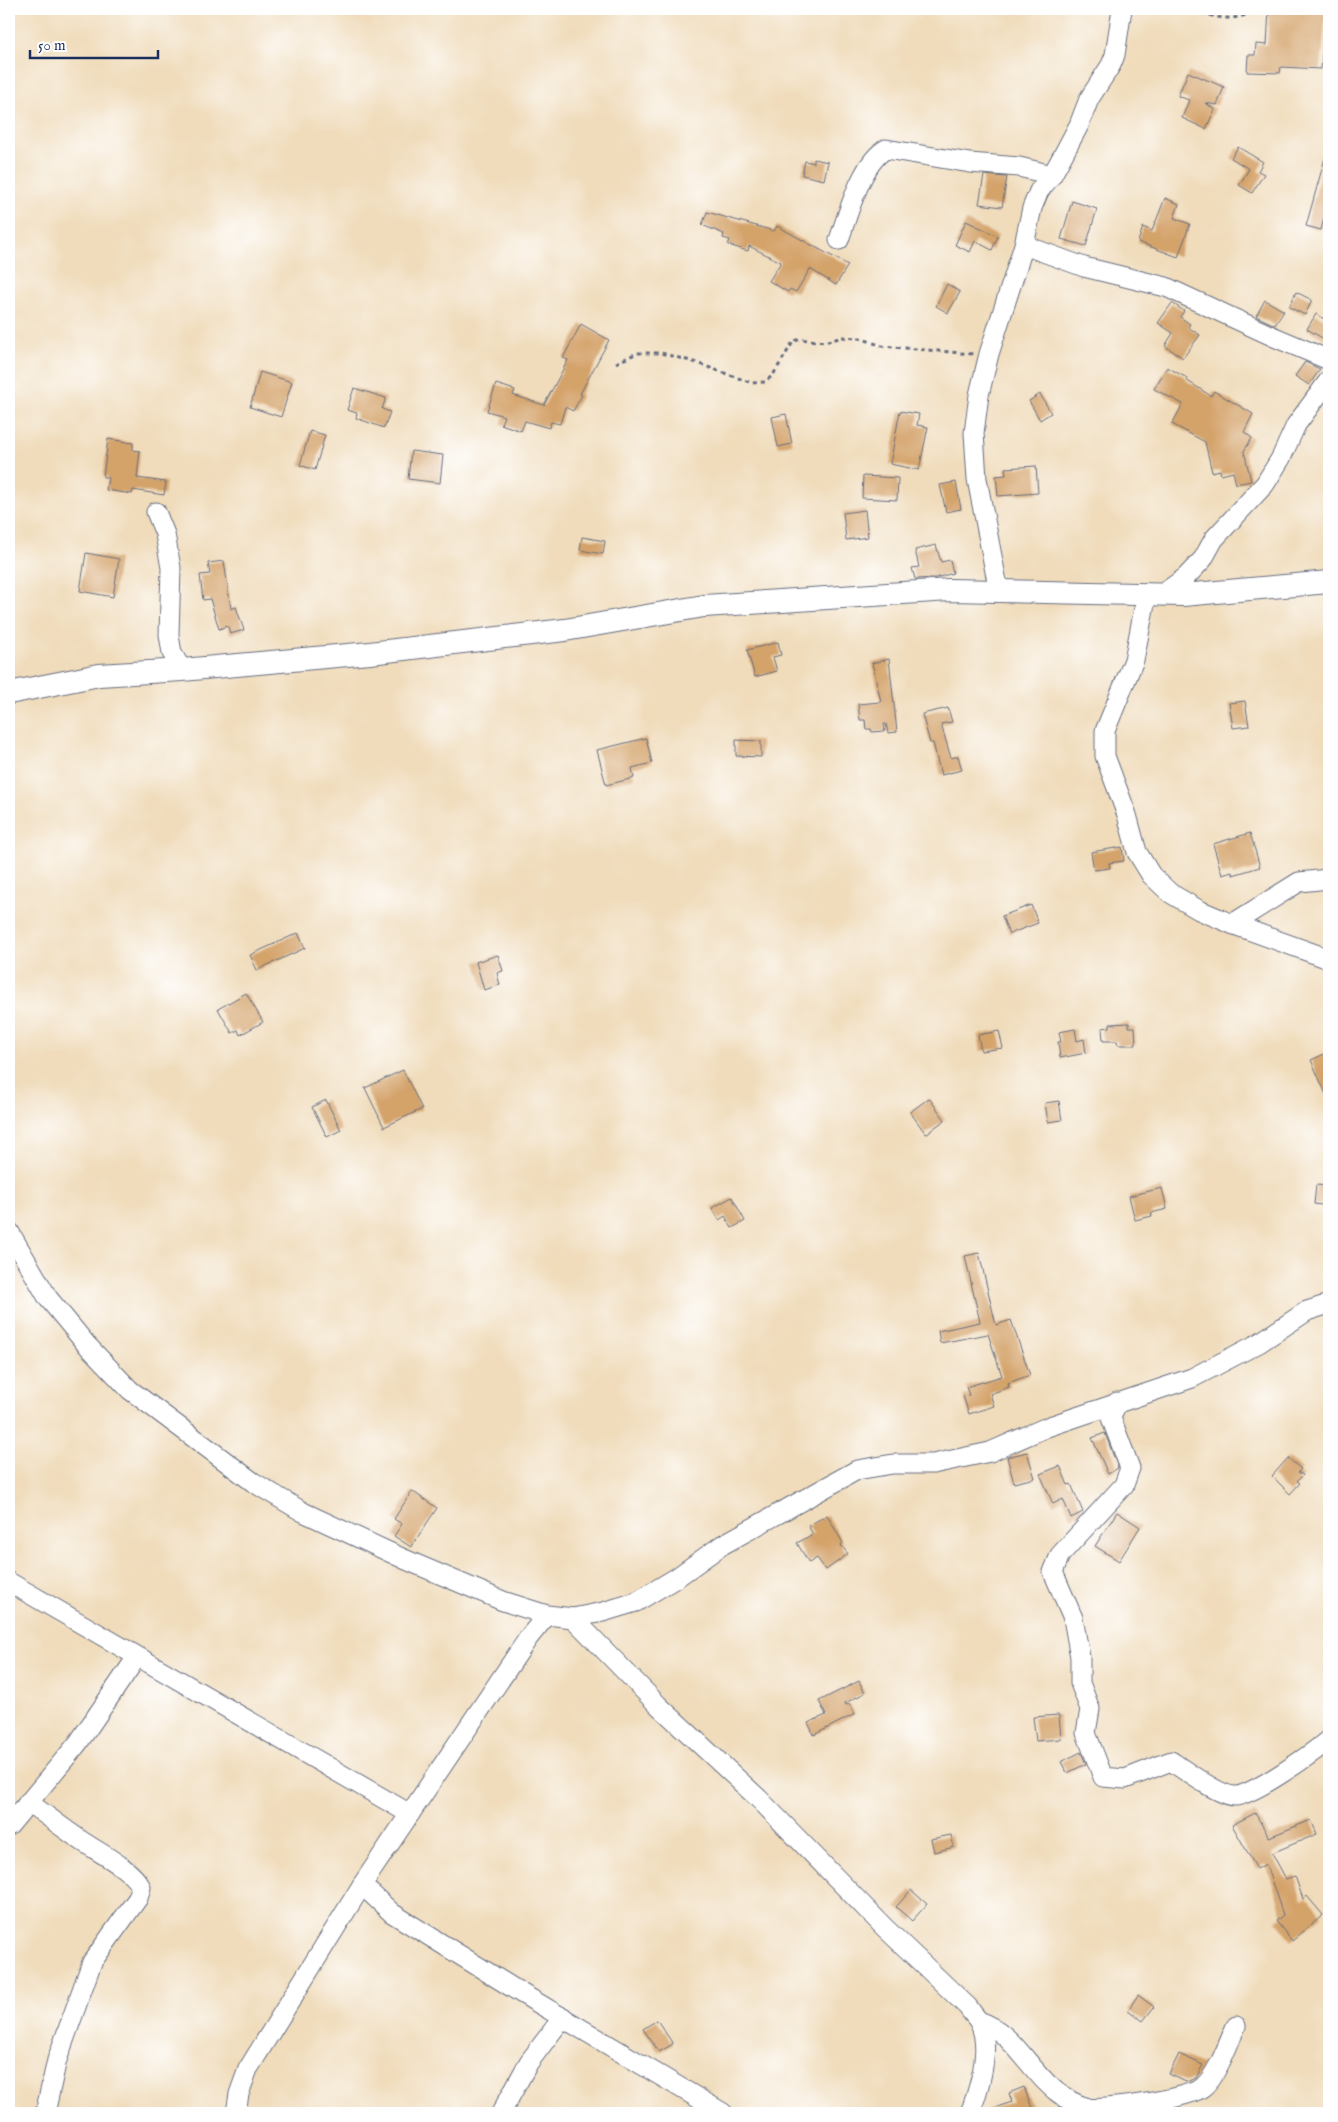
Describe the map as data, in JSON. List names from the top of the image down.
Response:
{
  "scale_bar": "50 m"
}
